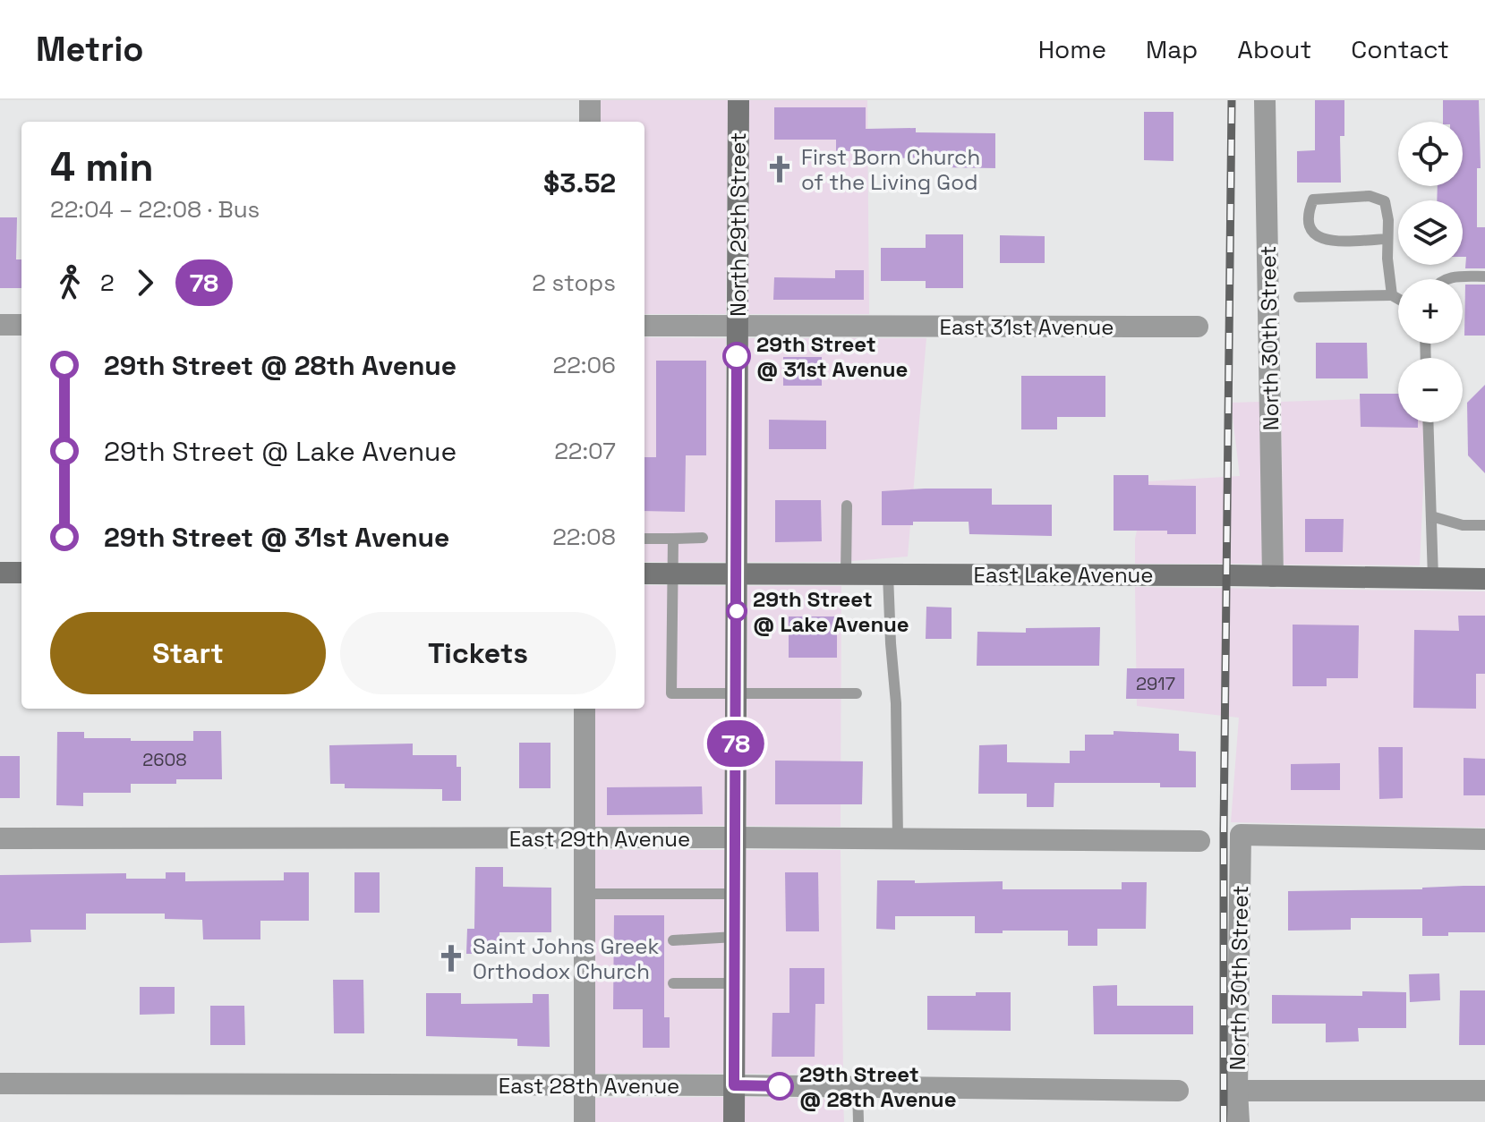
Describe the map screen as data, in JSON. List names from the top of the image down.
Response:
{
  "streets": {
    "street": [
      "North 29th Street",
      "East 31st Avenue",
      "North 30th Street",
      "East Lake Avenue",
      "East 29th Avenue",
      "East 28th Avenue"
    ]
  },
  "crossings": [
    ["North 29th Street", "East 31st Avenue"],
    ["North 29th Street", "East Lake Avenue"],
    ["North 29th Street", "East 29th Avenue"],
    ["North 29th Street", "East 28th Avenue"],
    ["North 30th Street", "East Lake Avenue"]
  ],
  "places": {
    "church": ["First Born Church of the Living God", "Saint Johns Greek Orthodox Church"],
    "other": ["29th Street @ 31st Avenue", "29th Street @ Lake Avenue", "29th Street @ 28th Avenue"]
  },
  "lines": ["bus line 78"],
  "house_numbers": ["2917", "2608"],
  "page": {
    "header": "Metrio",
    "nav": [
      "Home",
      "Map",
      "About",
      "Contact"
    ],
    "on_map": "78",
    "map_buttons": ["+", "−"],
    "heading": ["4 min", "22:04 – 22:08 · Bus", "$3.52"],
    "legs": ["2", "78", "2 stops"],
    "list": [
      {
        "name": "29th Street @ 28th Avenue",
        "value": "22:06"
      },
      {
        "name": "29th Street @ Lake Avenue",
        "value": "22:07"
      },
      {
        "name": "29th Street @ 31st Avenue",
        "value": "22:08"
      }
    ],
    "buttons": ["Start", "Tickets"]
  }
}
